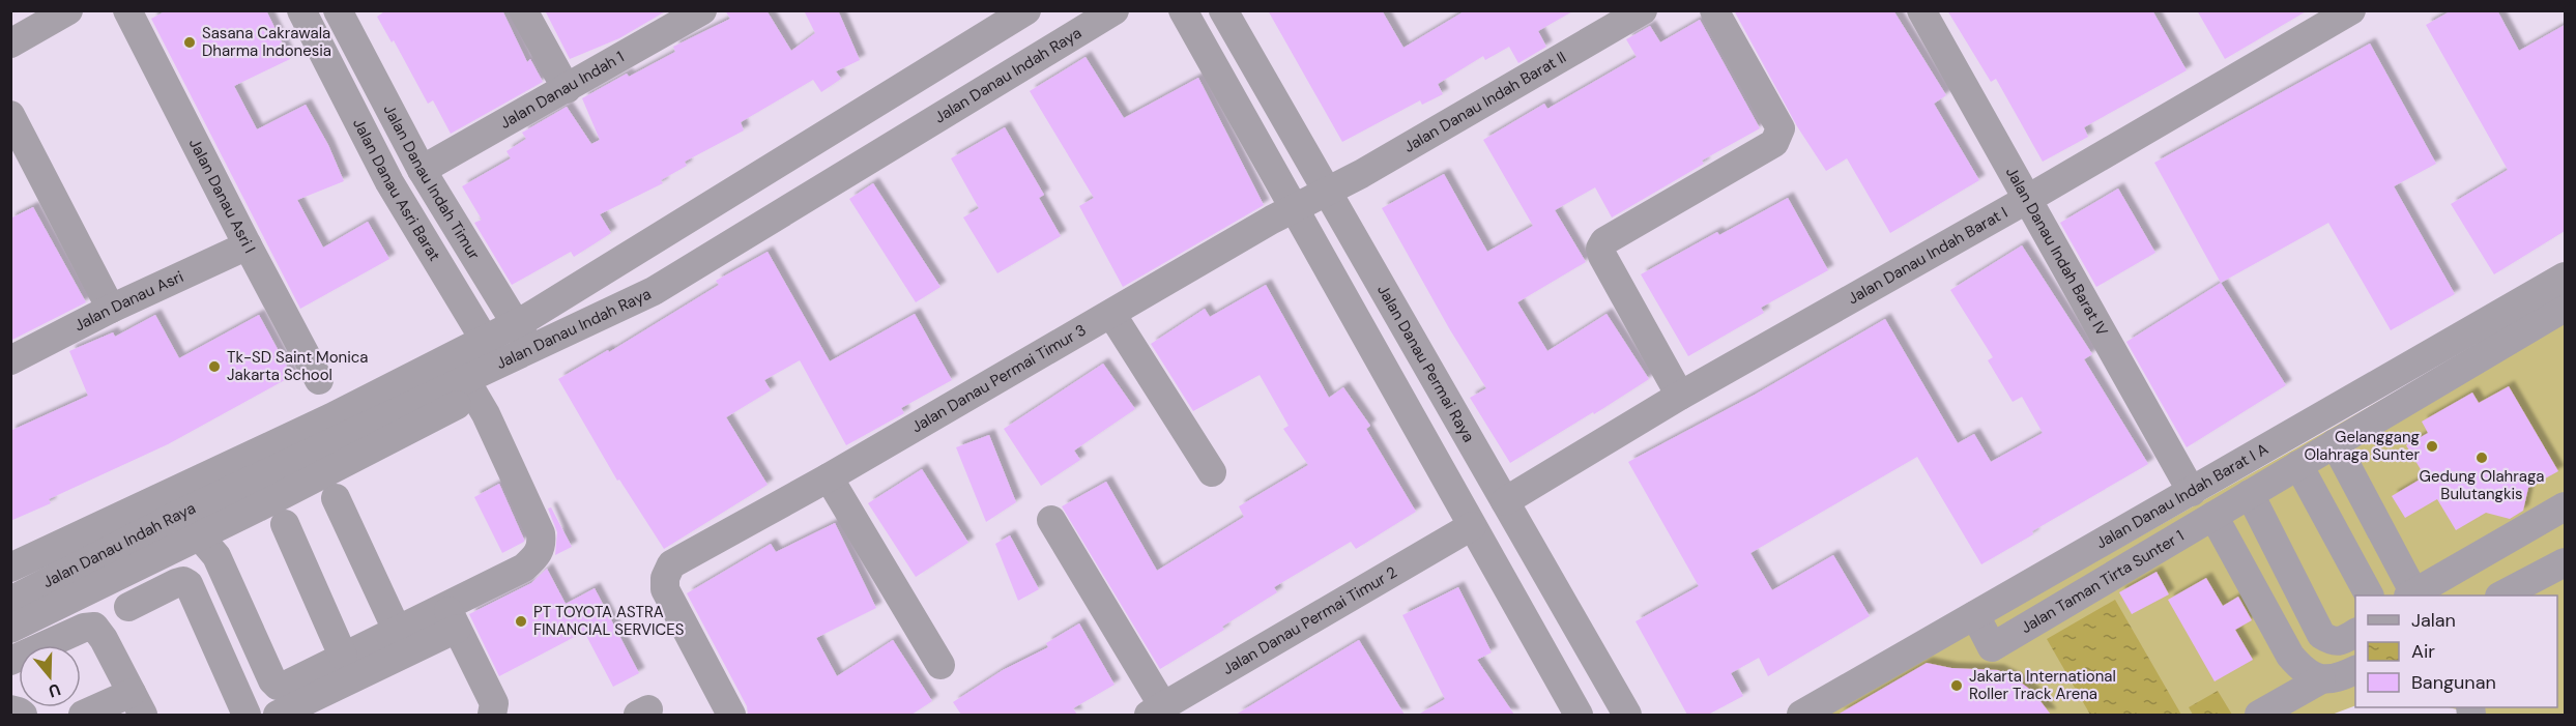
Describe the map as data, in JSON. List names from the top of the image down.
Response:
{
  "streets": {
    "street": [
      "Jalan Danau Indah Raya",
      "Jalan Danau Indah 1",
      "Jalan Danau Indah Barat II",
      "Jalan Danau Indah Timur",
      "Jalan Danau Asri Barat",
      "Jalan Danau Asri I",
      "Jalan Danau Indah Barat IV",
      "Jalan Danau Indah Barat I",
      "Jalan Danau Asri",
      "Jalan Danau Permai Raya",
      "Jalan Danau Permai Timur 3",
      "Jalan Danau Indah Barat I A",
      "Jalan Taman Tirta Sunter 1",
      "Jalan Danau Permai Timur 2"
    ]
  },
  "crossings": [
    ["Jalan Danau Indah Raya", "Jalan Danau Indah Timur"],
    ["Jalan Danau Indah Raya", "Jalan Danau Asri Barat"],
    ["Jalan Danau Indah 1", "Jalan Danau Indah Timur"],
    ["Jalan Danau Indah Barat II", "Jalan Danau Permai Raya"],
    ["Jalan Danau Indah Barat II", "Jalan Danau Permai Timur 3"],
    ["Jalan Danau Asri I", "Jalan Danau Asri"],
    ["Jalan Danau Indah Barat IV", "Jalan Danau Indah Barat I"],
    ["Jalan Danau Indah Barat IV", "Jalan Danau Indah Barat I A"],
    ["Jalan Danau Indah Barat I", "Jalan Danau Permai Raya"],
    ["Jalan Danau Permai Raya", "Jalan Danau Permai Timur 3"],
    ["Jalan Danau Indah Barat I A", "Jalan Taman Tirta Sunter 1"]
  ],
  "places": [
    "Sasana Cakrawala Dharma Indonesia",
    "Tk-SD Saint Monica Jakarta School",
    "Gelanggang Olahraga Sunter",
    "Gedung Olahraga Bulutangkis",
    "PT TOYOTA ASTRA FINANCIAL SERVICES",
    "Jakarta International Roller Track Arena"
  ],
  "legend": ["Jalan", "Air", "Bangunan"],
  "north": "bottom"
}
